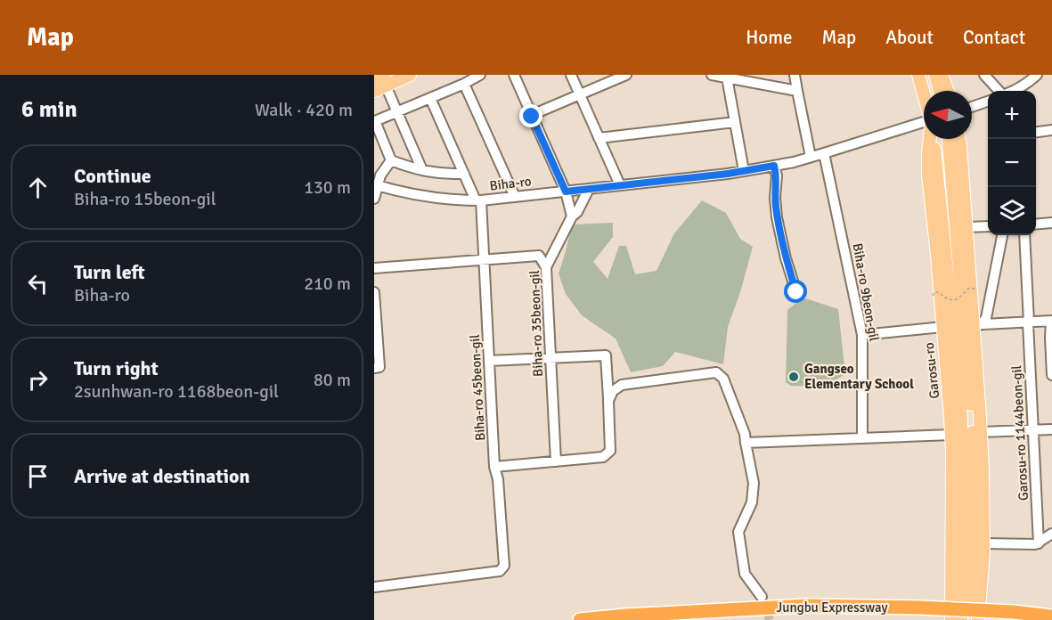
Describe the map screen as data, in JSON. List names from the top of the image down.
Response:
{
  "streets": {
    "highway": ["Jungbu Expressway"],
    "main road": ["Garosu-ro"],
    "street": [
      "Biha-ro",
      "Biha-ro 9beon-gil",
      "Biha-ro 35beon-gil",
      "Biha-ro 45beon-gil",
      "Garosu-ro 1144beon-gil"
    ]
  },
  "crossings": [
    ["Biha-ro", "Biha-ro 9beon-gil"],
    ["Biha-ro", "Biha-ro 35beon-gil"],
    ["Biha-ro", "Biha-ro 45beon-gil"]
  ],
  "places": ["Gangseo Elementary School"],
  "north": "left",
  "page": {
    "header": "Map",
    "nav": [
      "Home",
      "Map",
      "About",
      "Contact"
    ],
    "heading": ["6 min", "Walk · 420 m"],
    "map_buttons": ["+", "−"],
    "list": [
      ["Continue", "Biha-ro 15beon-gil", "130 m"],
      ["Turn left", "Biha-ro", "210 m"],
      ["Turn right", "2sunhwan-ro 1168beon-gil", "80 m"],
      "Arrive at destination"
    ]
  }
}
